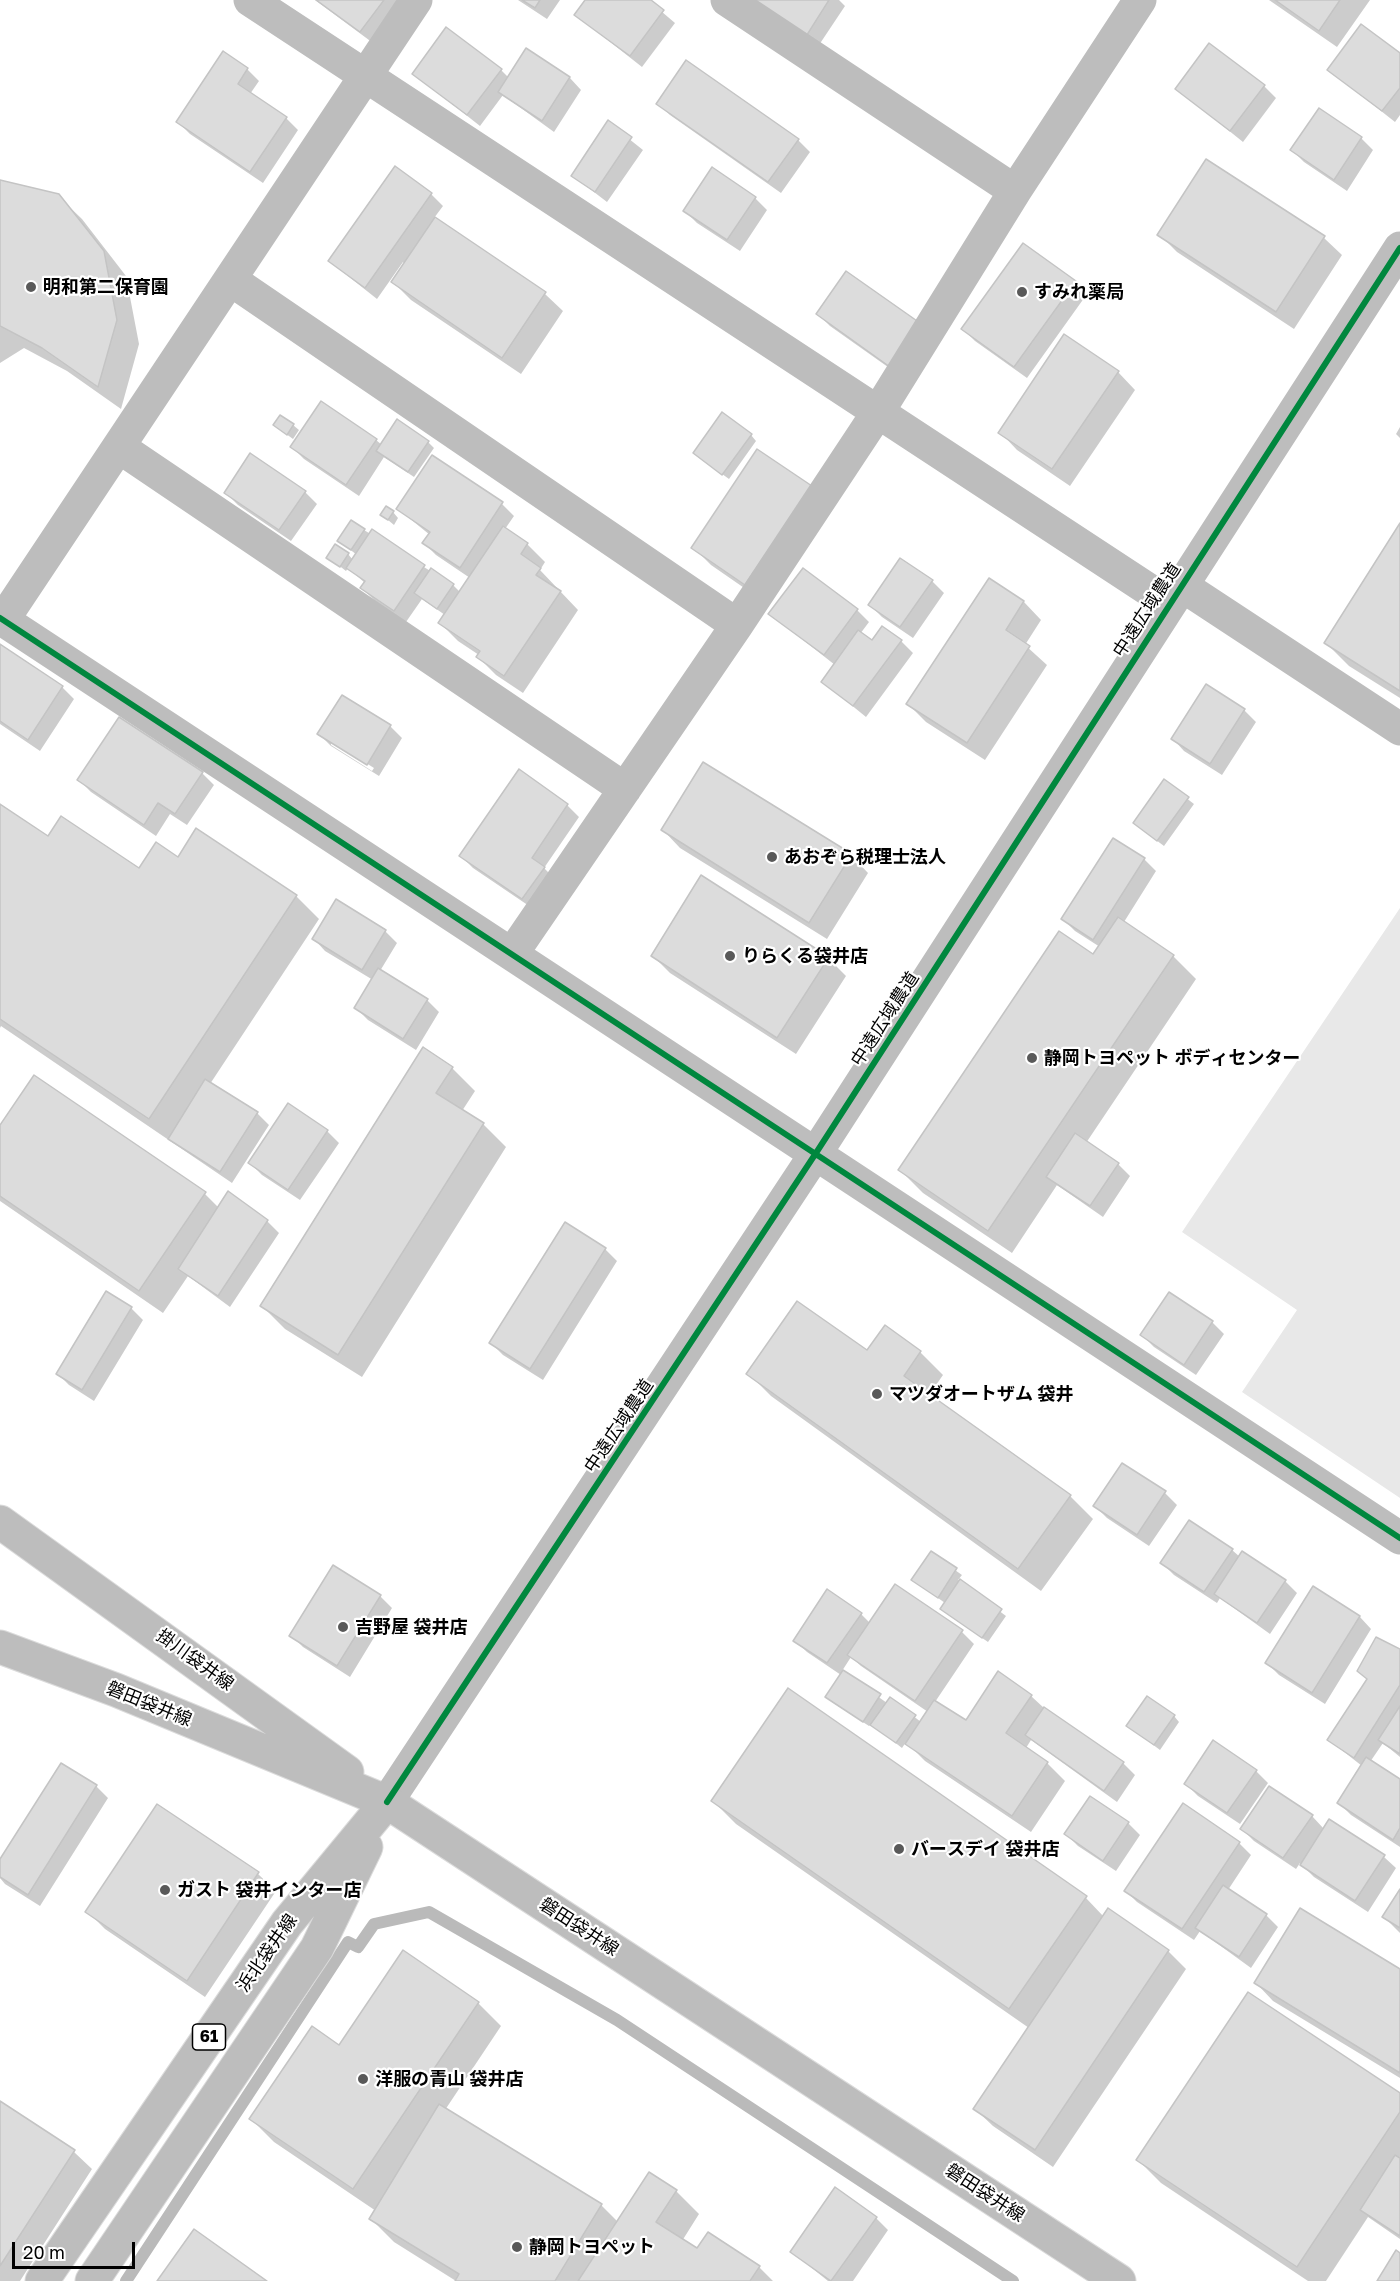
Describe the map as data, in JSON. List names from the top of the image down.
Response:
{
  "streets": {
    "street": [
      "中遠広域農道",
      "掛川袋井線",
      "磐田袋井線",
      "浜北袋井線",
      "61"
    ]
  },
  "crossings": [
    ["中遠広域農道", "掛川袋井線"],
    ["中遠広域農道", "磐田袋井線"],
    ["中遠広域農道", "浜北袋井線"],
    ["掛川袋井線", "磐田袋井線"],
    ["掛川袋井線", "浜北袋井線"],
    ["磐田袋井線", "浜北袋井線"]
  ],
  "places": [
    "明和第二保育園",
    "すみれ薬局",
    "あおぞら税理士法人",
    "りらくる袋井店",
    "静岡トヨペット ボディセンター",
    "マツダオートザム 袋井",
    "吉野屋 袋井店",
    "バースデイ 袋井店",
    "ガスト 袋井インター店",
    "洋服の青山 袋井店",
    "静岡トヨペット"
  ],
  "scale_bar": "20 m"
}
